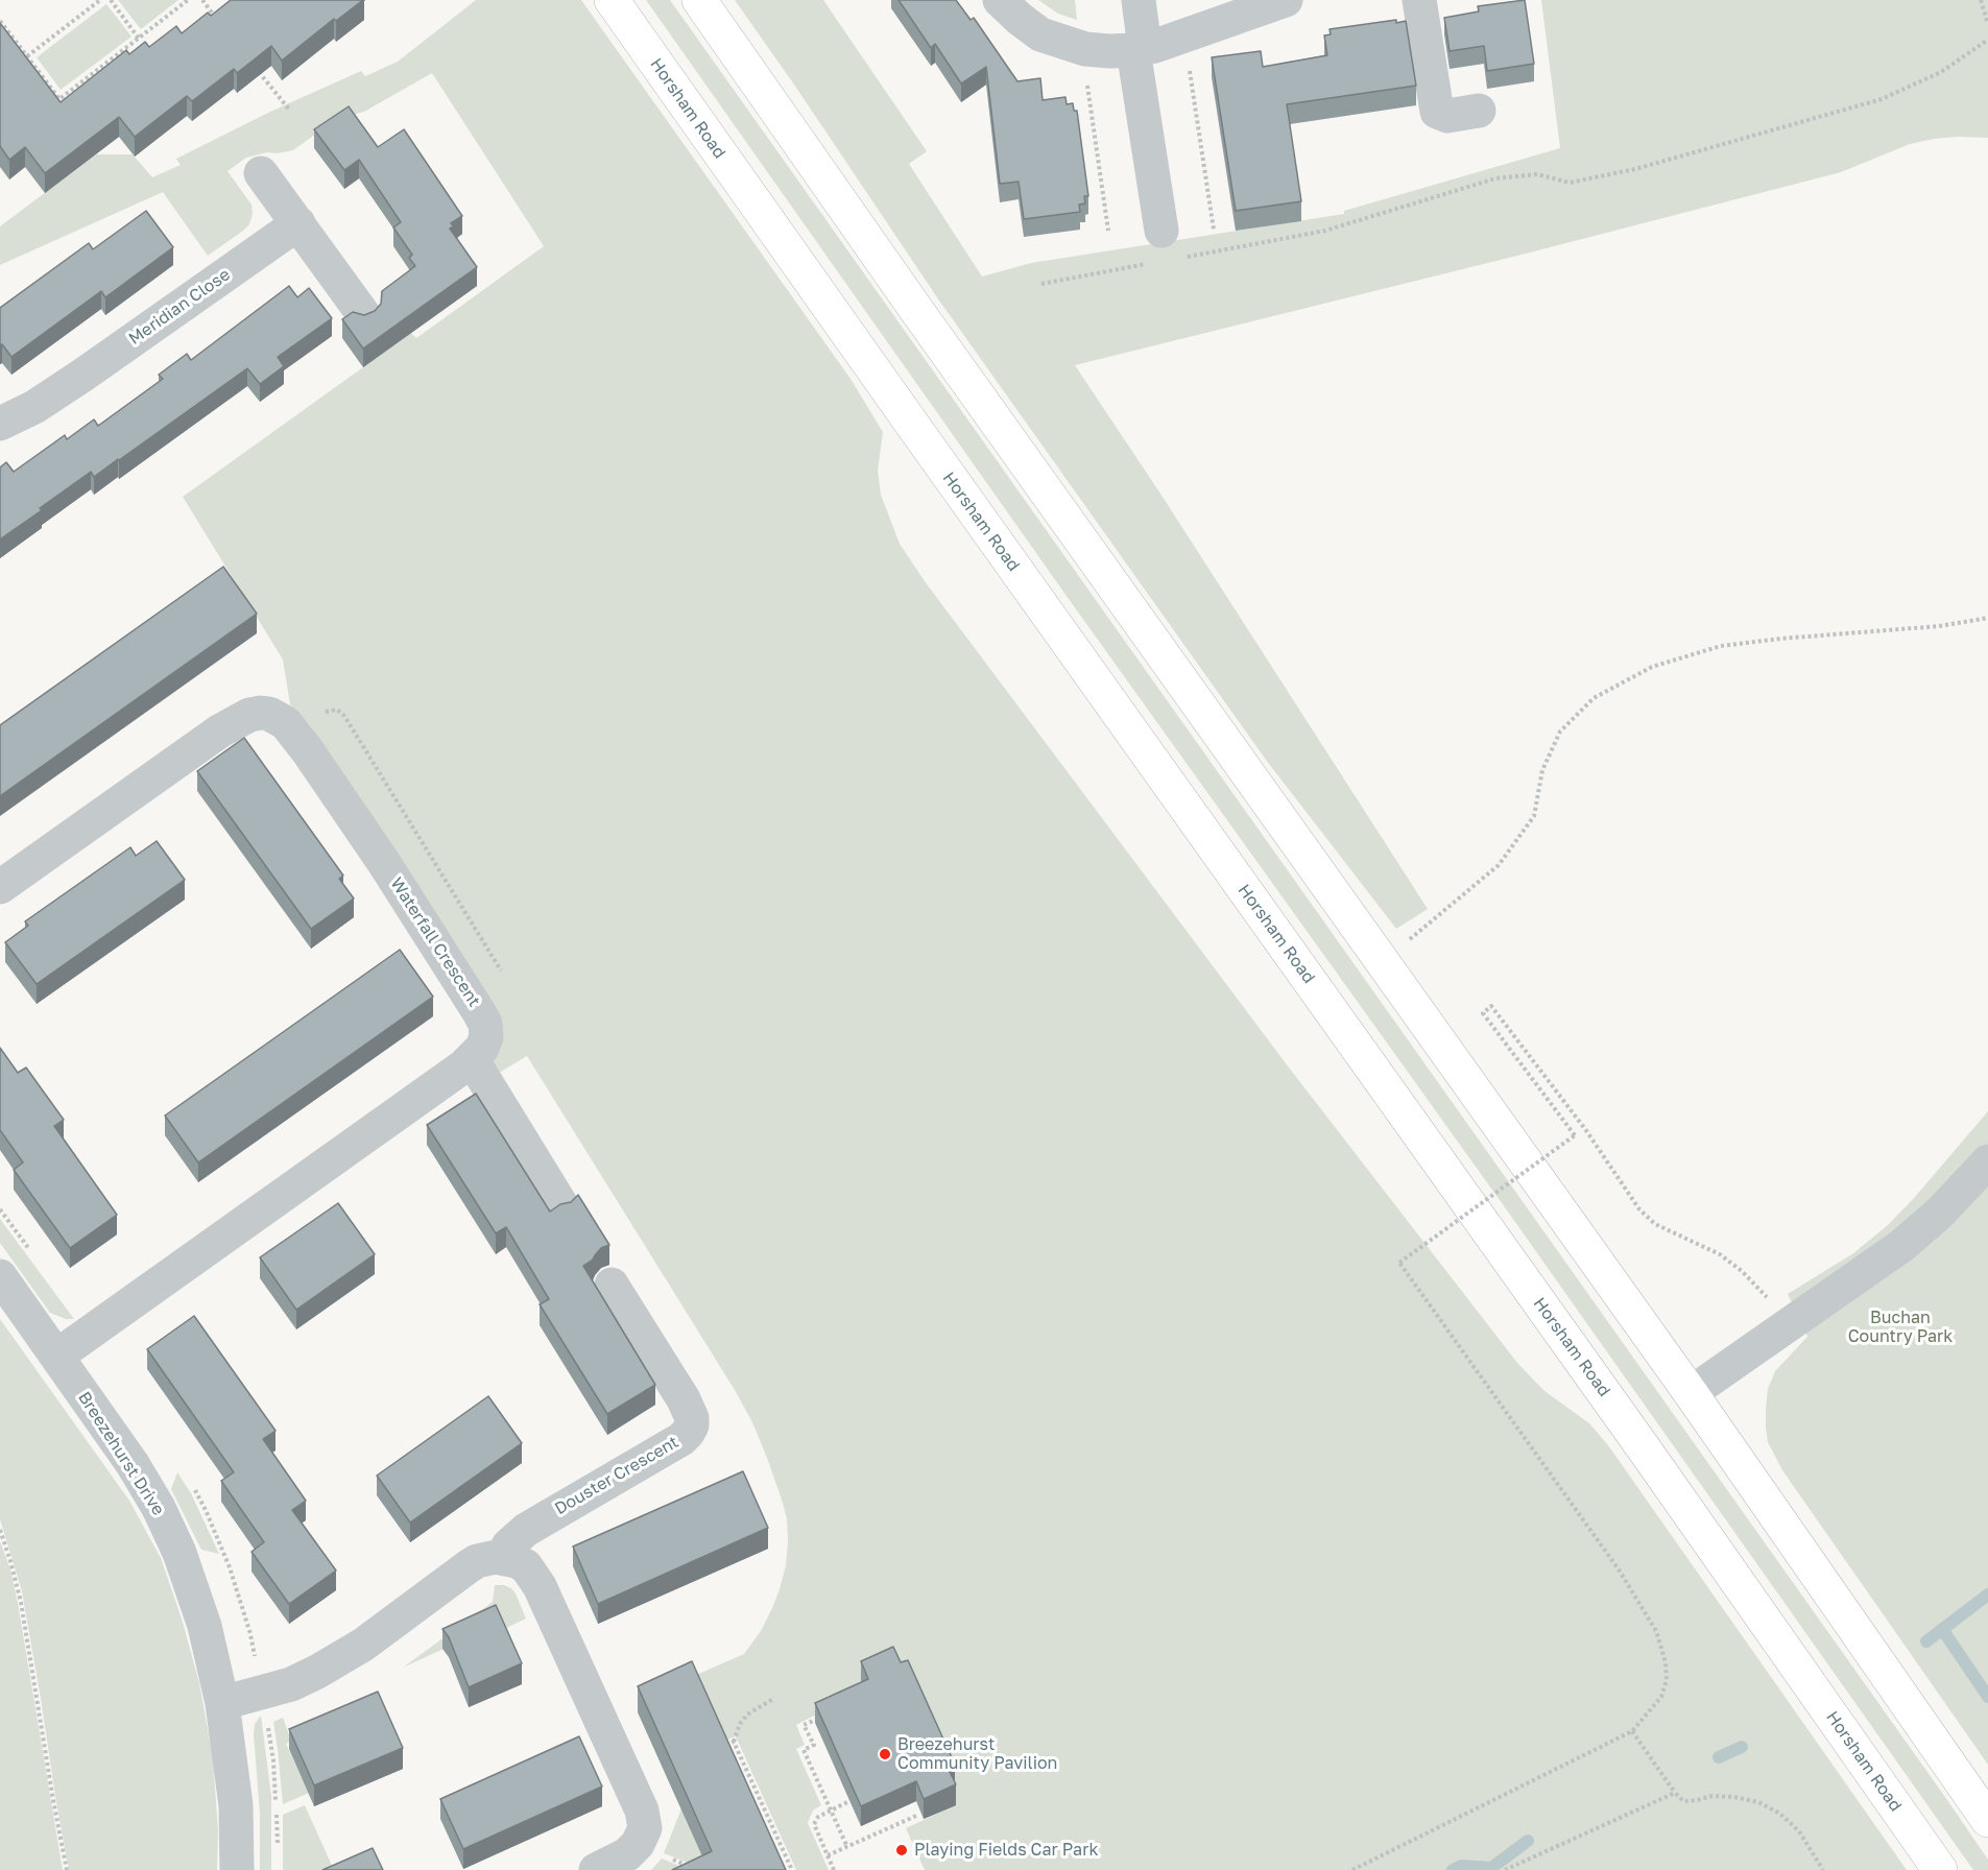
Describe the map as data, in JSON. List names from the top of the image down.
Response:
{
  "streets": {
    "main road": ["Horsham Road"],
    "street": [
      "Meridian Close",
      "Waterfall Crescent",
      "Breezehurst Drive",
      "Douster Crescent"
    ]
  },
  "crossings": [
    ["Waterfall Crescent", "Breezehurst Drive"]
  ],
  "parks": ["Buchan Country Park"],
  "places": ["Breezehurst Community Pavilion", "Playing Fields Car Park"]
}
